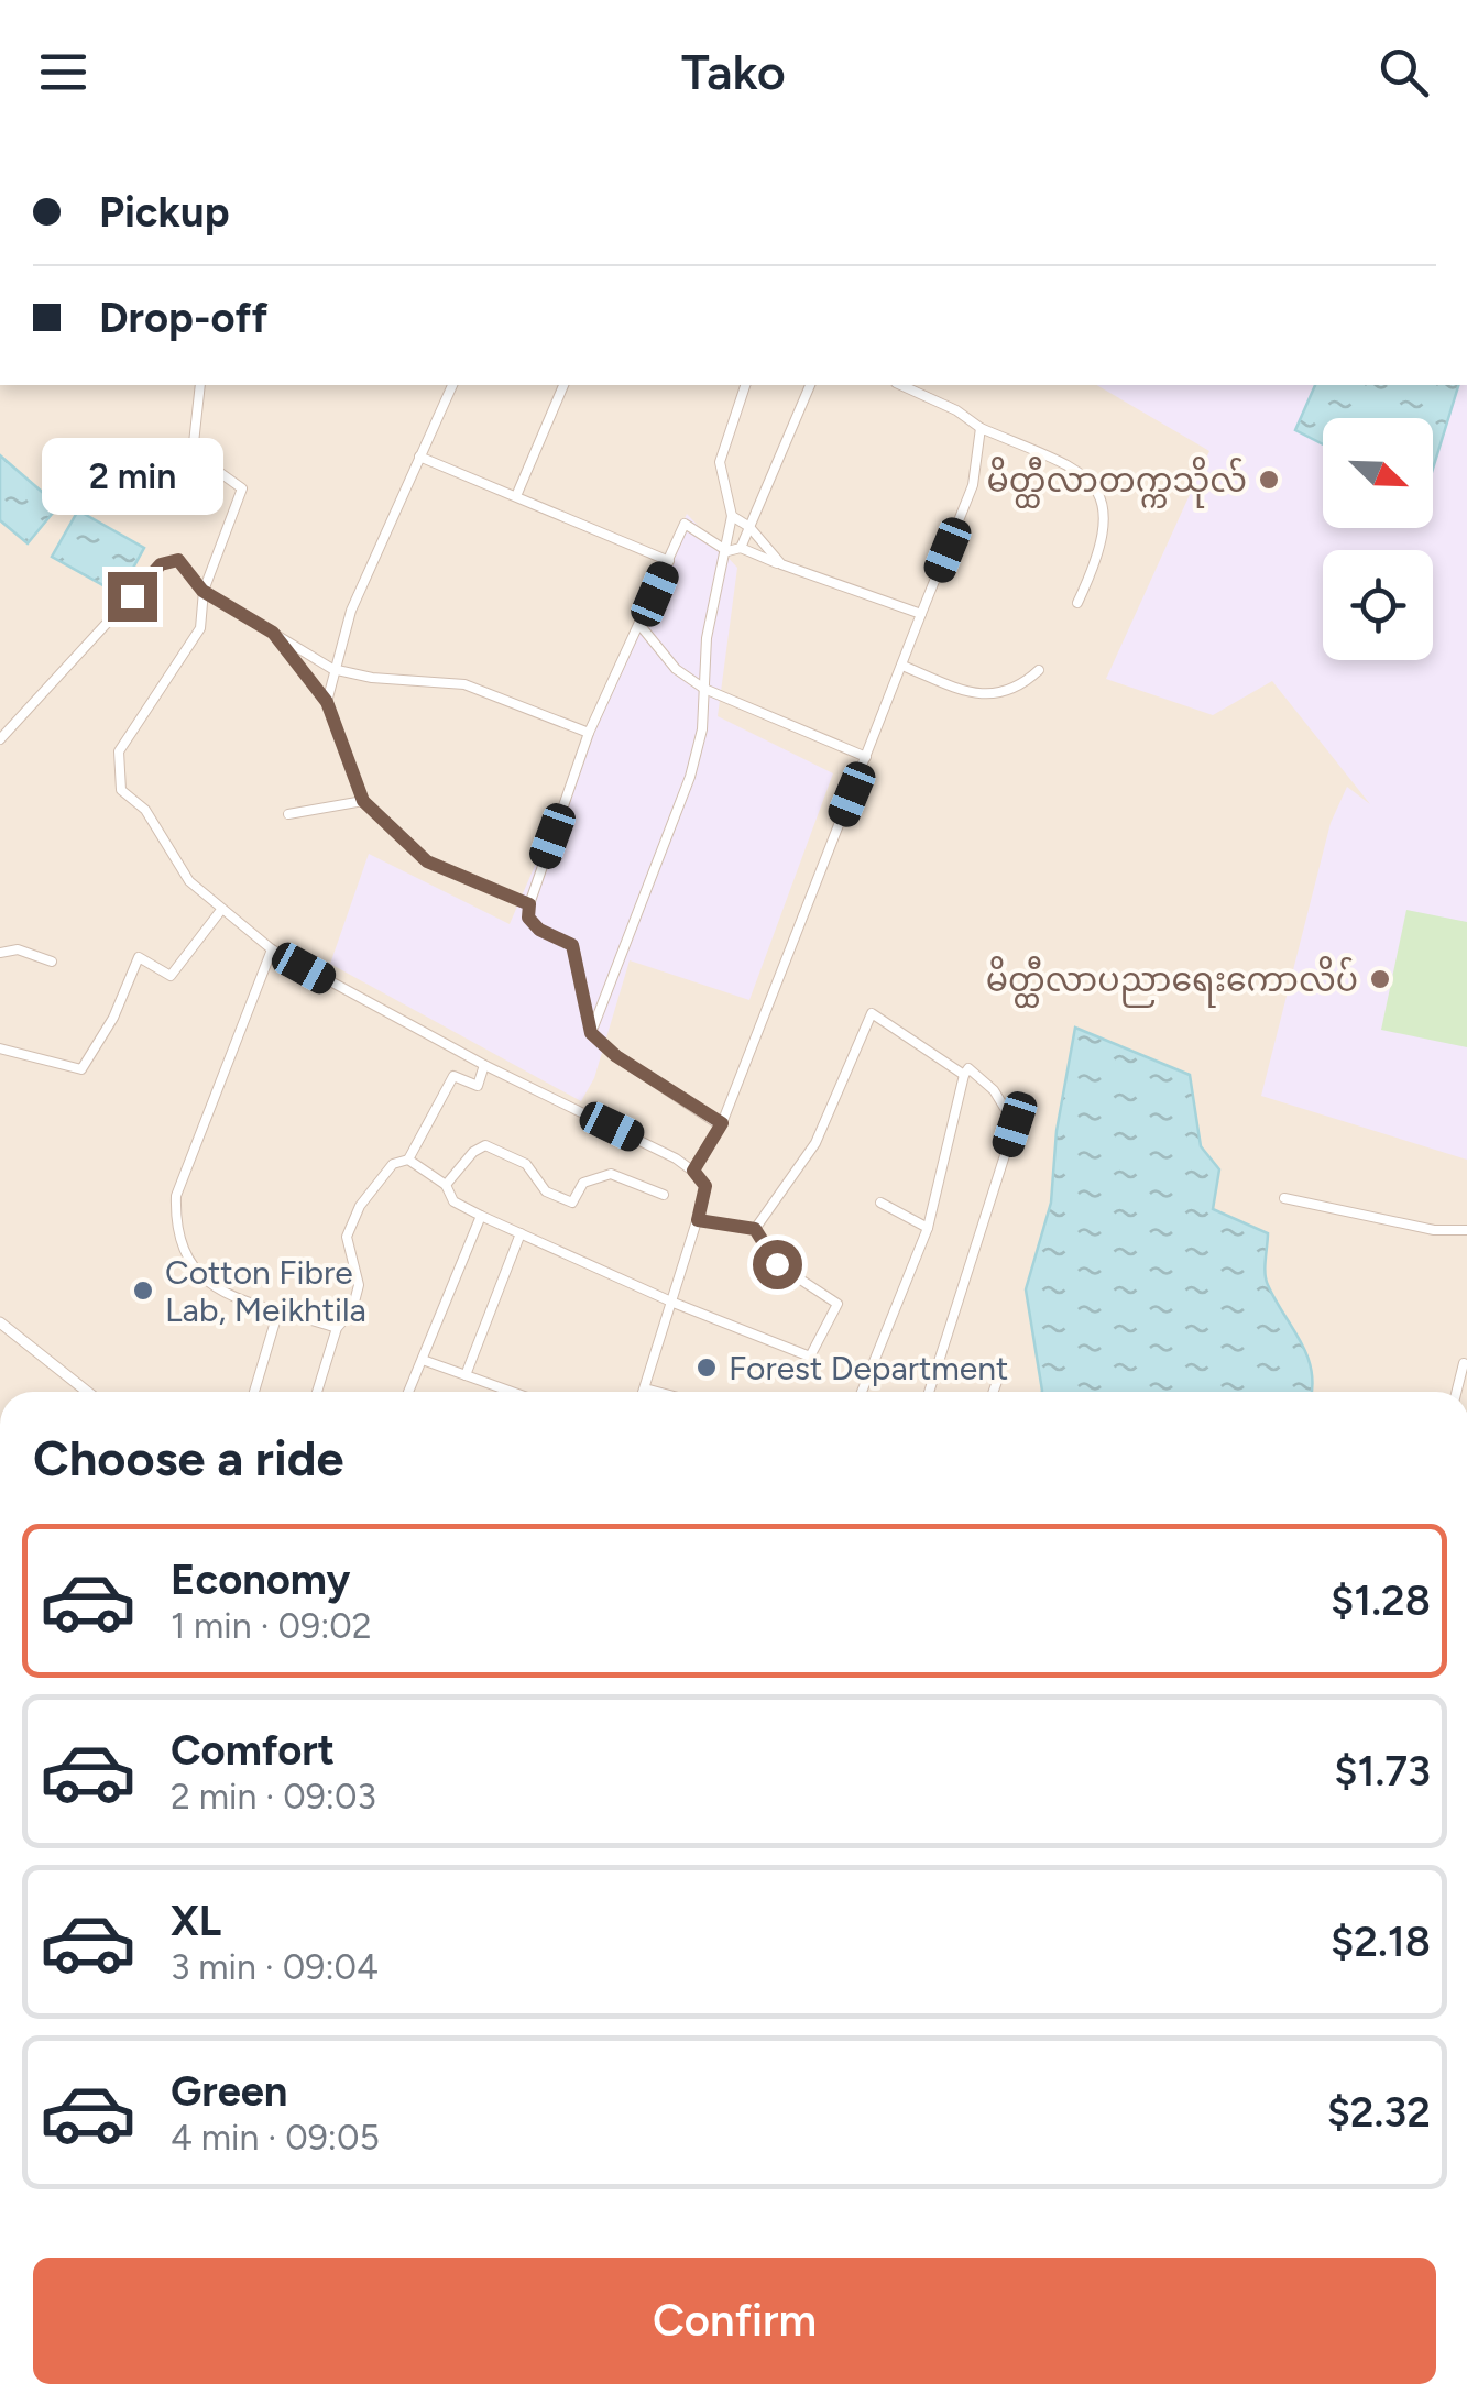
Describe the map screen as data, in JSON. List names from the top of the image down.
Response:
{
  "places": [
    "မိတ္ထီလာတက္ကသိုလ်",
    "မိတ္ထီလာပညာရေးကောလိပ်",
    "Cotton Fibre Lab, Meikhtila",
    "Forest Department"
  ],
  "north": "bottom right",
  "page": {
    "header": "Tako",
    "banner": ["Pickup", "Drop-off"],
    "bubble": "2 min",
    "heading": "Choose a ride",
    "list": [
      {
        "name": "Economy",
        "note": "1 min · 09:02",
        "value": "$1.28"
      },
      {
        "name": "Comfort",
        "note": "2 min · 09:03",
        "value": "$1.73"
      },
      {
        "name": "XL",
        "note": "3 min · 09:04",
        "value": "$2.18"
      },
      {
        "name": "Green",
        "note": "4 min · 09:05",
        "value": "$2.32"
      }
    ],
    "buttons": "Confirm"
  }
}
